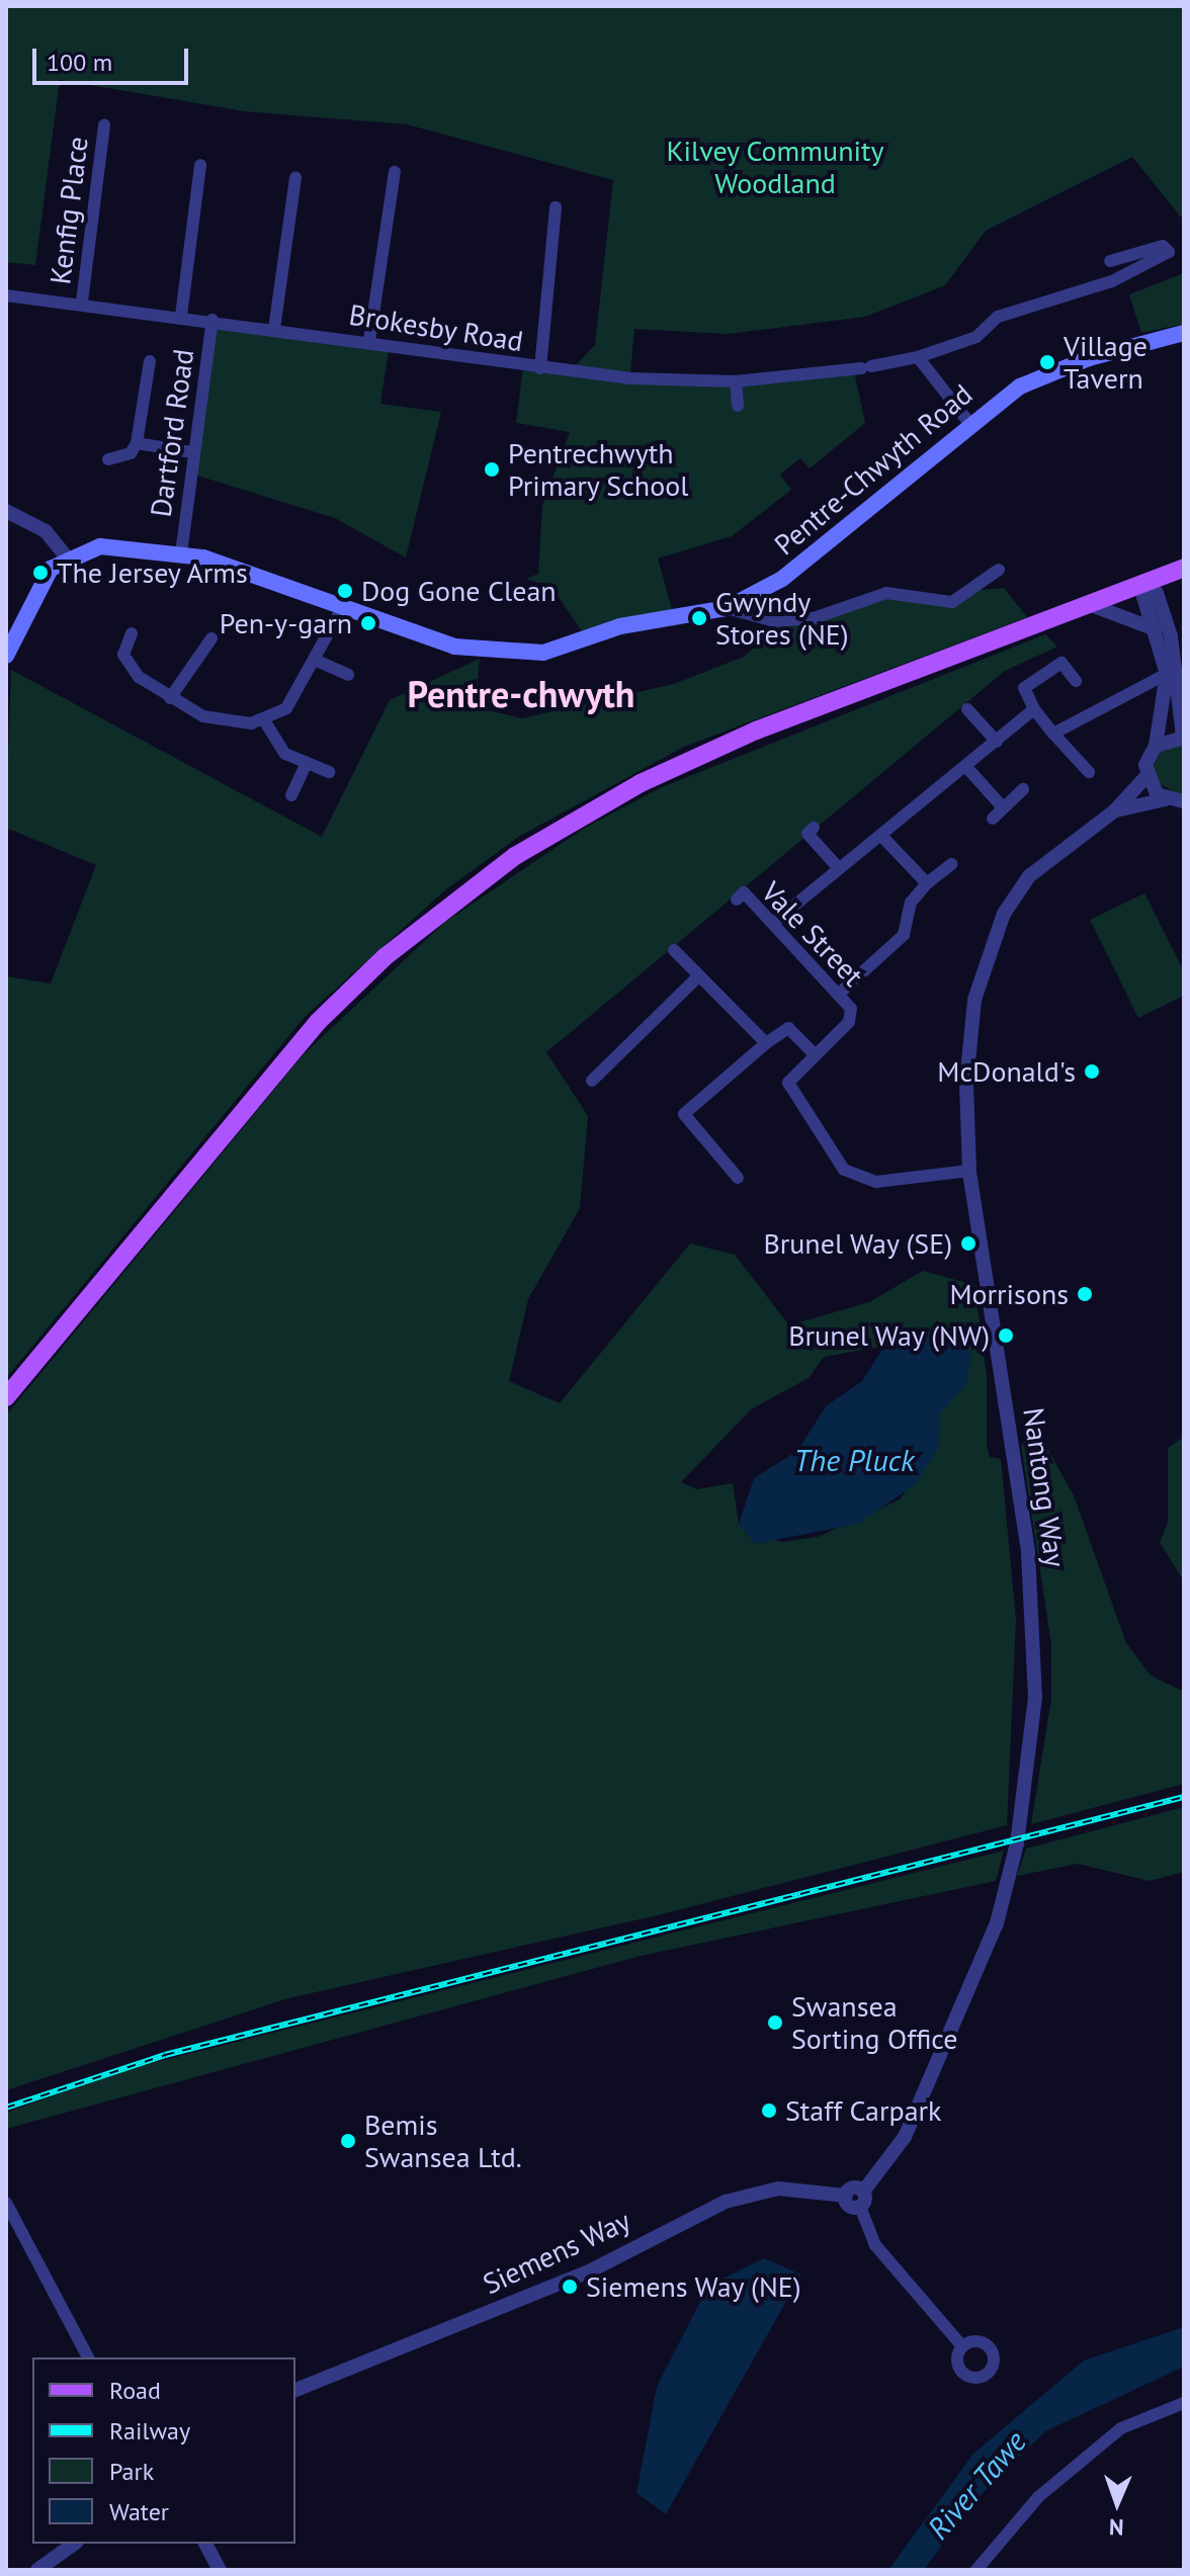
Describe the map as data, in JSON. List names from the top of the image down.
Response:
{
  "streets": {
    "main road": ["Pentre-Chwyth Road"],
    "street": [
      "Kenfig Place",
      "Brokesby Road",
      "Dartford Road",
      "Vale Street",
      "Nantong Way",
      "Siemens Way"
    ]
  },
  "crossings": [
    ["Kenfig Place", "Brokesby Road"],
    ["Brokesby Road", "Dartford Road"],
    ["Dartford Road", "Pentre-Chwyth Road"],
    ["Vale Street", "Nantong Way"],
    ["Nantong Way", "Siemens Way"]
  ],
  "districts": ["Pentre-chwyth"],
  "water": ["The Pluck", "River Tawe"],
  "parks": ["Kilvey Community Woodland"],
  "places": [
    "Village Tavern",
    "Pentrechwyth Primary School",
    "The Jersey Arms",
    "Dog Gone Clean",
    "Gwyndy Stores (NE)",
    "Pen-y-garn",
    "McDonald's",
    "Brunel Way (SE)",
    "Morrisons",
    "Brunel Way (NW)",
    "Swansea Sorting Office",
    "Staff Carpark",
    "Bemis Swansea Ltd.",
    "Siemens Way (NE)"
  ],
  "legend": [
    "Road",
    "Railway",
    "Park",
    "Water"
  ],
  "scale_bar": "100 m",
  "north": "bottom"
}
